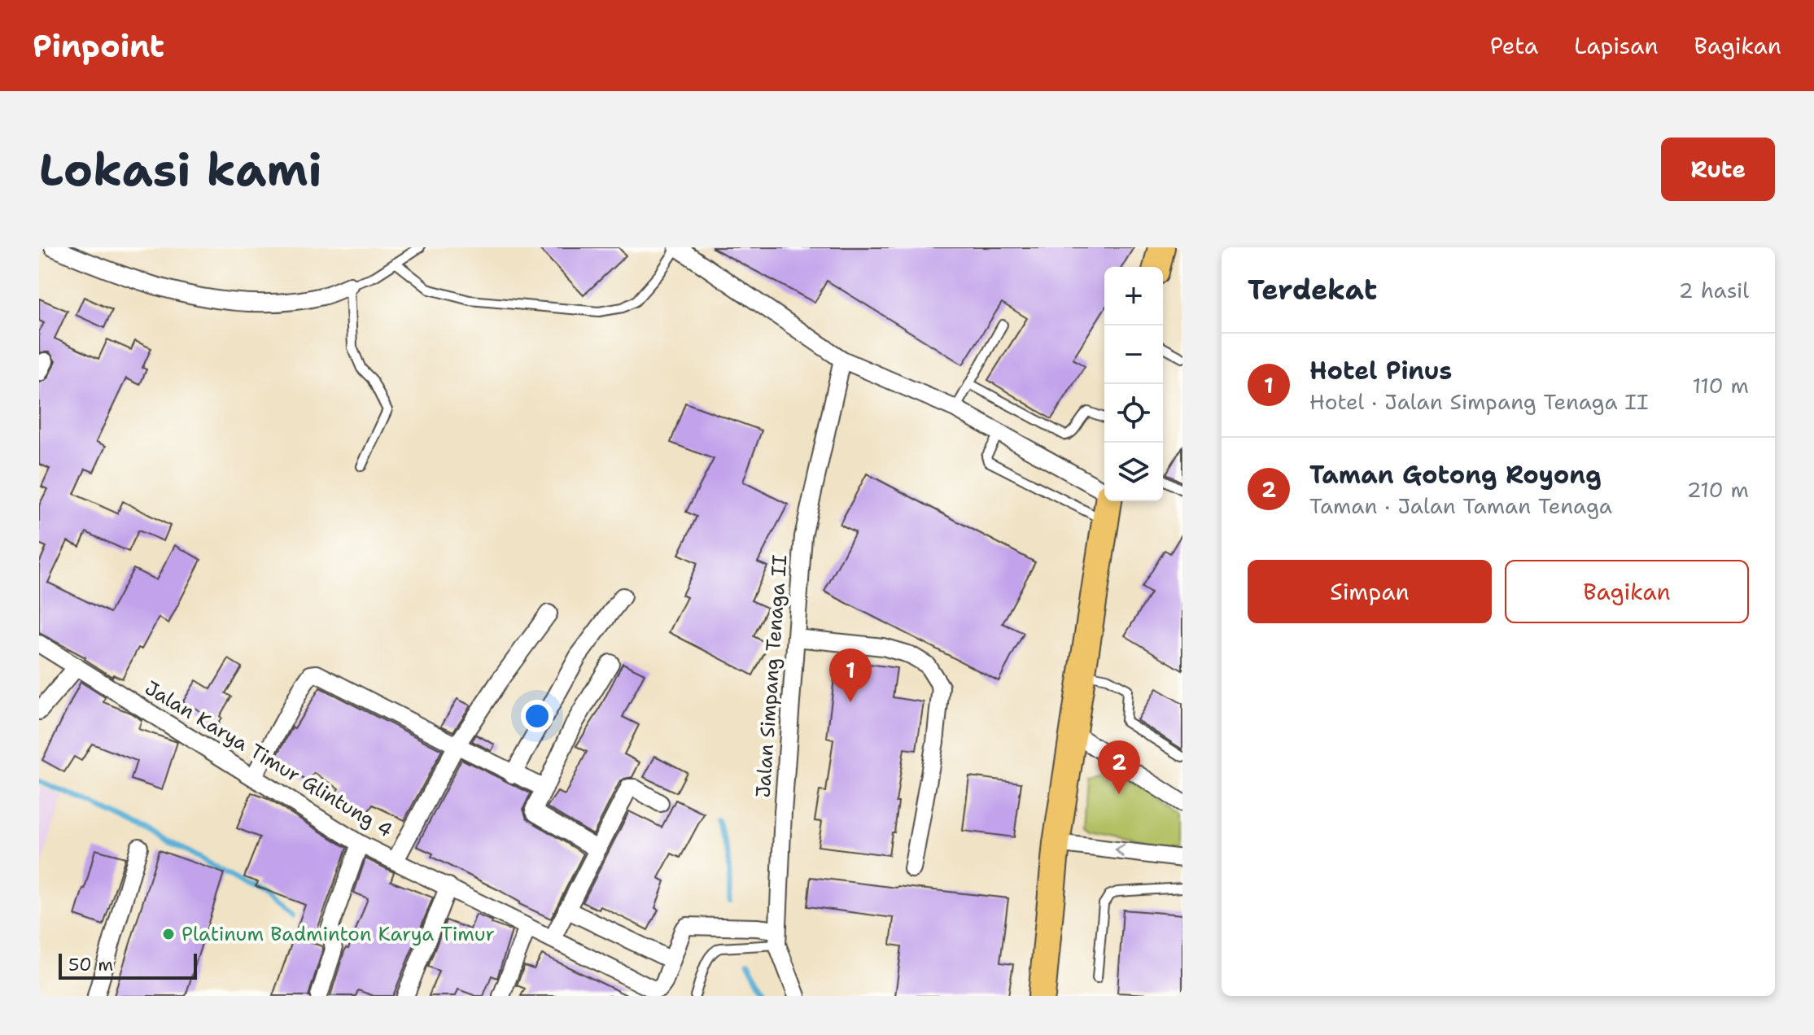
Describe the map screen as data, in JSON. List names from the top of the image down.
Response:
{
  "streets": {
    "street": ["Jalan Simpang Tenaga II", "Jalan Karya Timur Glintung 4"]
  },
  "places": ["Platinum Badminton Karya Timur"],
  "scale_bar": "50 m",
  "page": {
    "header": "Pinpoint",
    "nav": ["Peta", "Lapisan", "Bagikan"],
    "buttons": [
      "Rute",
      ["Simpan", "Bagikan"]
    ],
    "title": "Lokasi kami",
    "heading": ["Terdekat", "2 hasil"],
    "map_buttons": ["+", "−"],
    "list": [
      {
        "mark": "1",
        "name": "Hotel Pinus",
        "note": "Hotel · Jalan Simpang Tenaga II",
        "value": "110 m"
      },
      {
        "mark": "2",
        "name": "Taman Gotong Royong",
        "note": "Taman · Jalan Taman Tenaga",
        "value": "210 m"
      }
    ],
    "pins": ["1", "2"],
    "scale": "50 m"
  }
}
